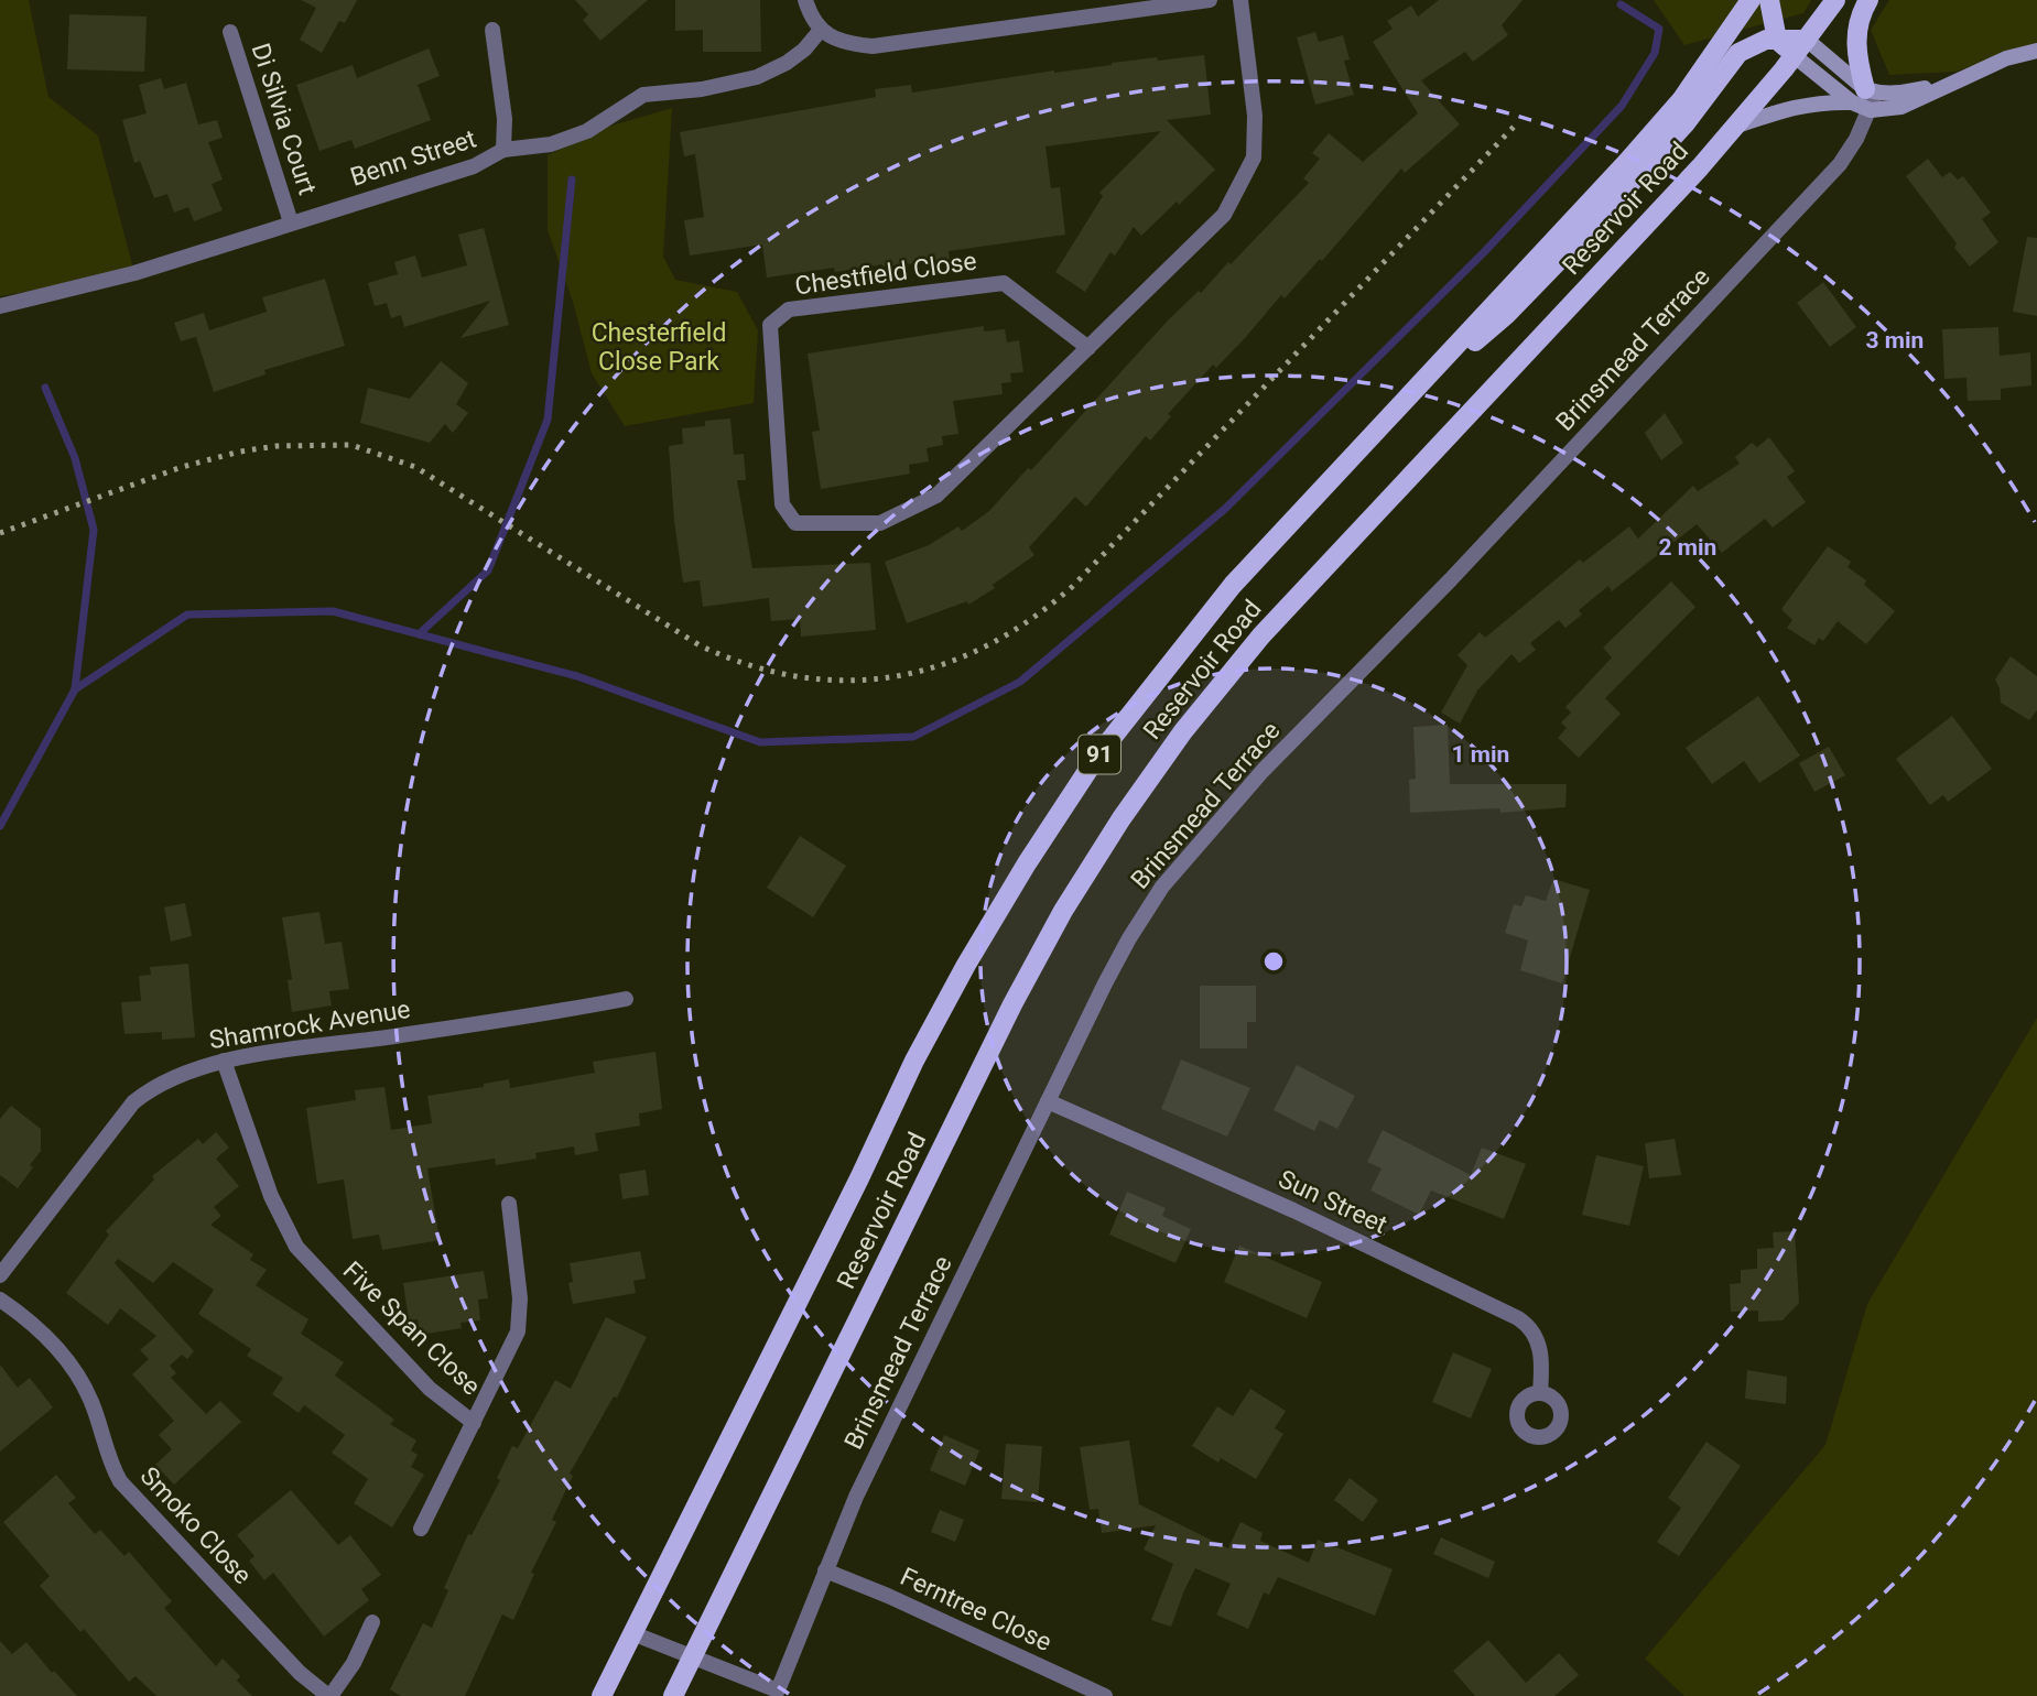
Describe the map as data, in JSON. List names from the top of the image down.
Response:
{
  "streets": {
    "main road": ["Reservoir Road", "91"],
    "street": [
      "Di Silvia Court",
      "Benn Street",
      "Chestfield Close",
      "Brinsmead Terrace",
      "Shamrock Avenue",
      "Sun Street",
      "Five Span Close",
      "Smoko Close",
      "Ferntree Close"
    ]
  },
  "crossings": [
    ["Di Silvia Court", "Benn Street"],
    ["Reservoir Road", "Brinsmead Terrace"],
    ["Brinsmead Terrace", "Sun Street"],
    ["Brinsmead Terrace", "Ferntree Close"],
    ["Shamrock Avenue", "Five Span Close"]
  ],
  "parks": ["Chesterfield Close Park"],
  "rings": ["3 min", "2 min", "1 min"]
}
